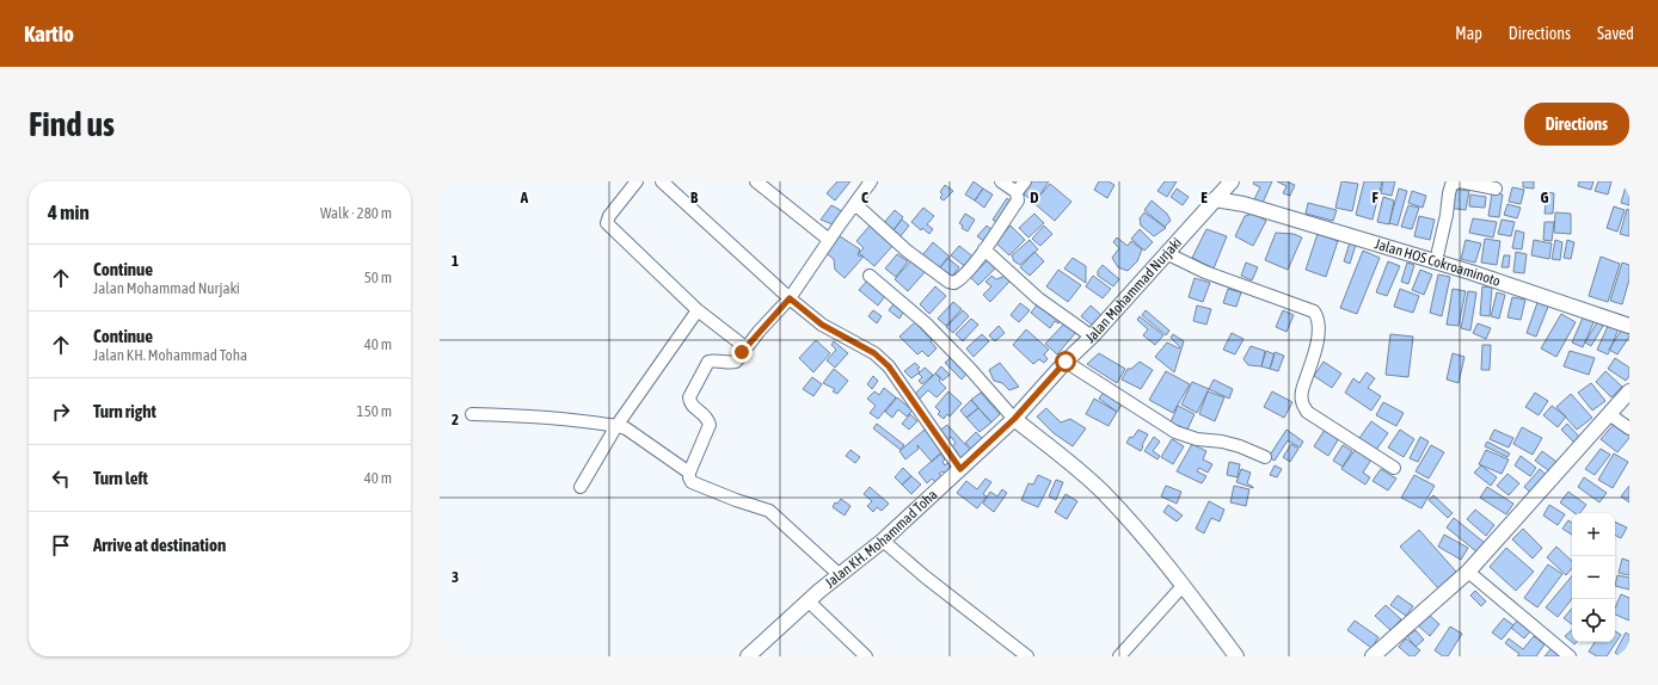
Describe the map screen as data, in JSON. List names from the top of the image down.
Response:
{
  "streets": {
    "street": ["Jalan HOS Cokroaminoto", "Jalan Mohammad Nurjaki", "Jalan KH. Mohammad Toha"]
  },
  "crossings": [
    ["Jalan HOS Cokroaminoto", "Jalan Mohammad Nurjaki"],
    ["Jalan Mohammad Nurjaki", "Jalan KH. Mohammad Toha"]
  ],
  "page": {
    "header": "Kartio",
    "nav": ["Map", "Directions", "Saved"],
    "buttons": "Directions",
    "title": "Find us",
    "heading": ["4 min", "Walk · 280 m"],
    "list": [
      ["Continue", "Jalan Mohammad Nurjaki", "50 m"],
      ["Continue", "Jalan KH. Mohammad Toha", "40 m"],
      ["Turn right", "150 m"],
      ["Turn left", "40 m"],
      "Arrive at destination"
    ],
    "map_buttons": ["+", "−"]
  },
  "grid": {
    "columns": [
      "A",
      "B",
      "C",
      "D",
      "E",
      "F",
      "G"
    ],
    "rows": ["1", "2", "3"]
  }
}
